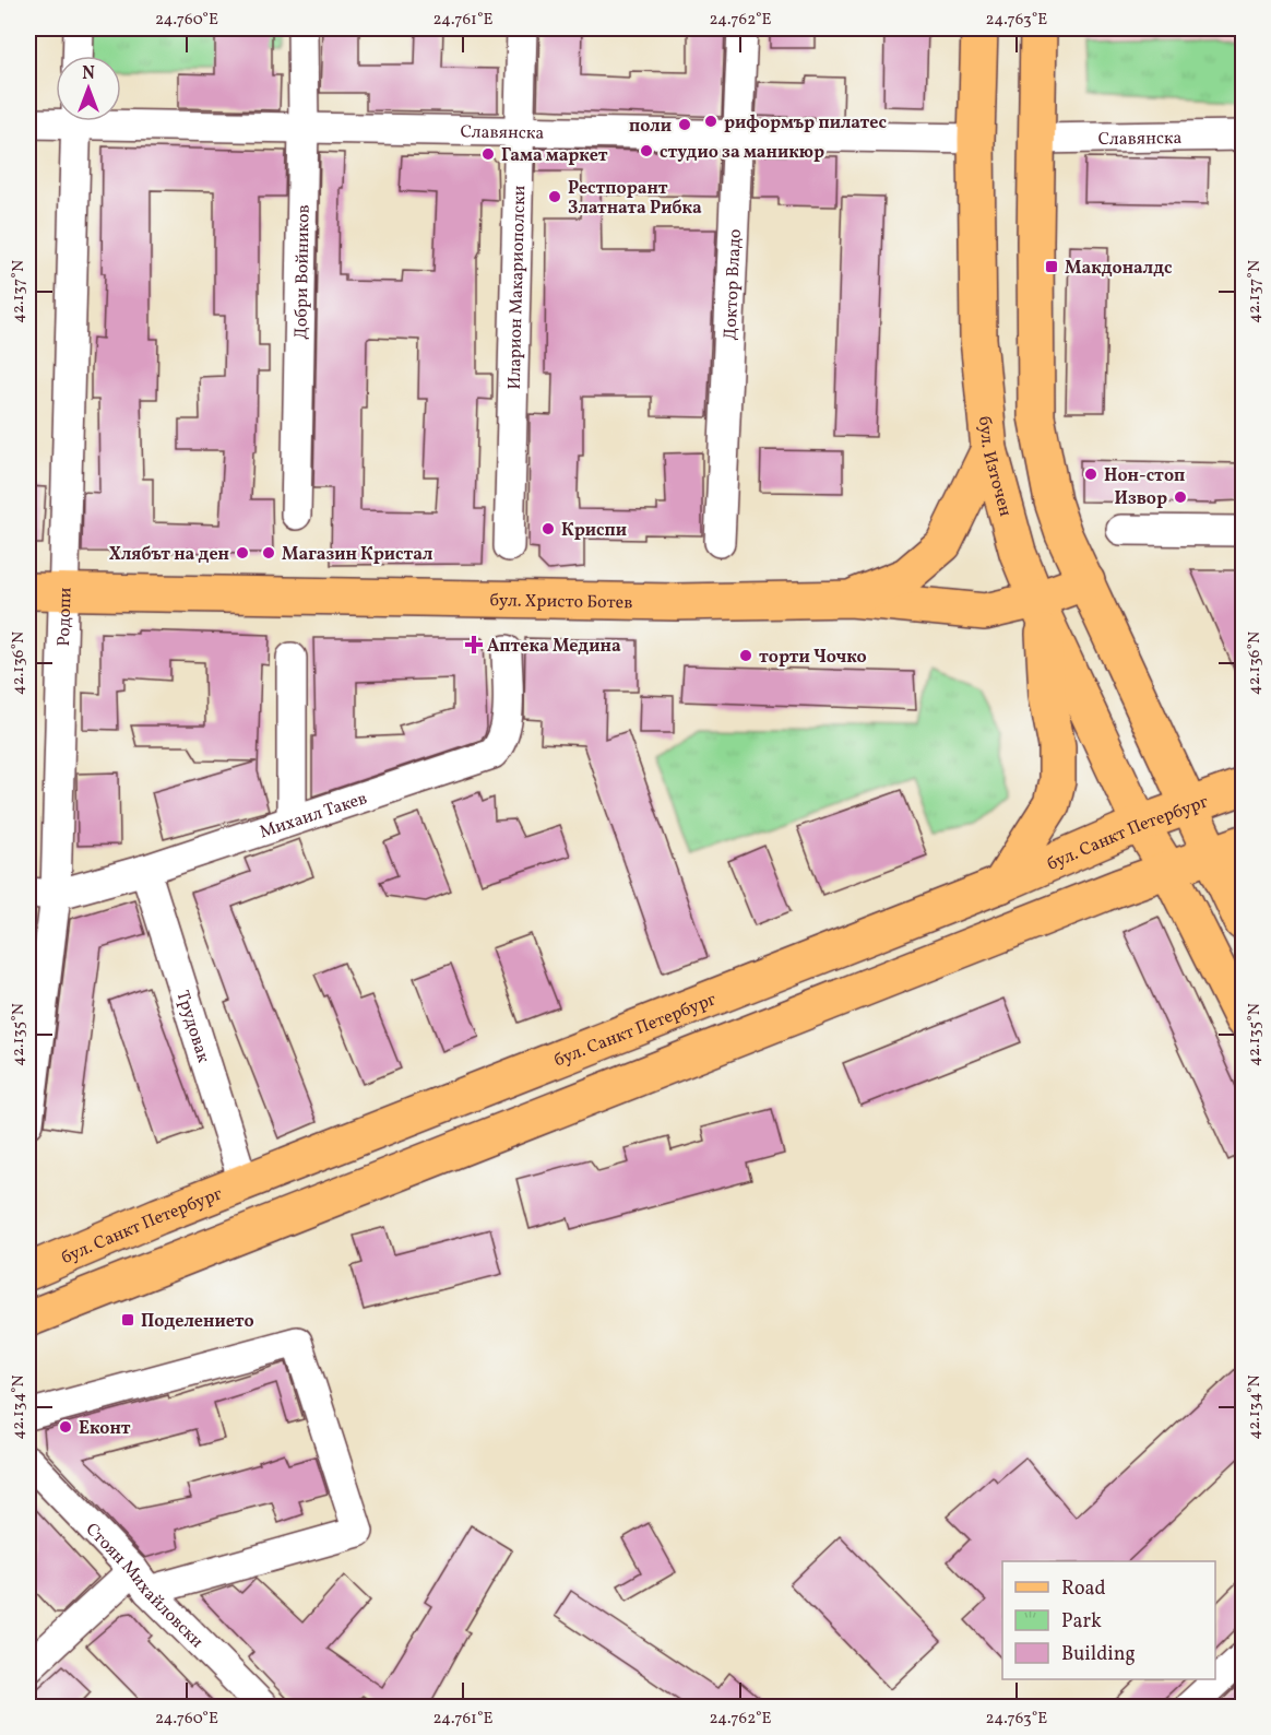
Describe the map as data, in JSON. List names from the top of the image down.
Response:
{
  "streets": {
    "main road": ["бул. Източен", "бул. Христо Ботев", "бул. Санкт Петербург"],
    "street": [
      "Славянска",
      "Добри Войников",
      "Доктор Владо",
      "Иларион Макариополски",
      "Родопи",
      "Михаил Такев",
      "Трудовак",
      "Стоян Михайловски"
    ]
  },
  "crossings": [
    ["Славянска", "Добри Войников"],
    ["Славянска", "Доктор Владо"],
    ["Славянска", "Иларион Макариополски"],
    ["Славянска", "бул. Източен"],
    ["бул. Източен", "бул. Христо Ботев"],
    ["бул. Източен", "бул. Санкт Петербург"],
    ["бул. Христо Ботев", "Родопи"],
    ["Родопи", "Михаил Такев"],
    ["Михаил Такев", "Трудовак"],
    ["бул. Санкт Петербург", "Трудовак"]
  ],
  "places": {
    "other": [
      "риформър пилатес",
      "поли",
      "студио за маникюр",
      "Гама маркет",
      "Рестпорант Златната Рибка",
      "Нон-стоп",
      "Извор",
      "Криспи",
      "Хлябът на ден",
      "Магазин Кристал",
      "торти Чочко",
      "Еконт"
    ],
    "transit": ["Макдоналдс", "Поделението"],
    "health": ["Аптека Медина"]
  },
  "legend": ["Road", "Park", "Building"],
  "north": "top",
  "coordinates": [
    "24.760°E",
    "24.761°E",
    "24.762°E",
    "24.763°E",
    "42.137°N",
    "42.136°N",
    "42.135°N",
    "42.134°N"
  ]
}
